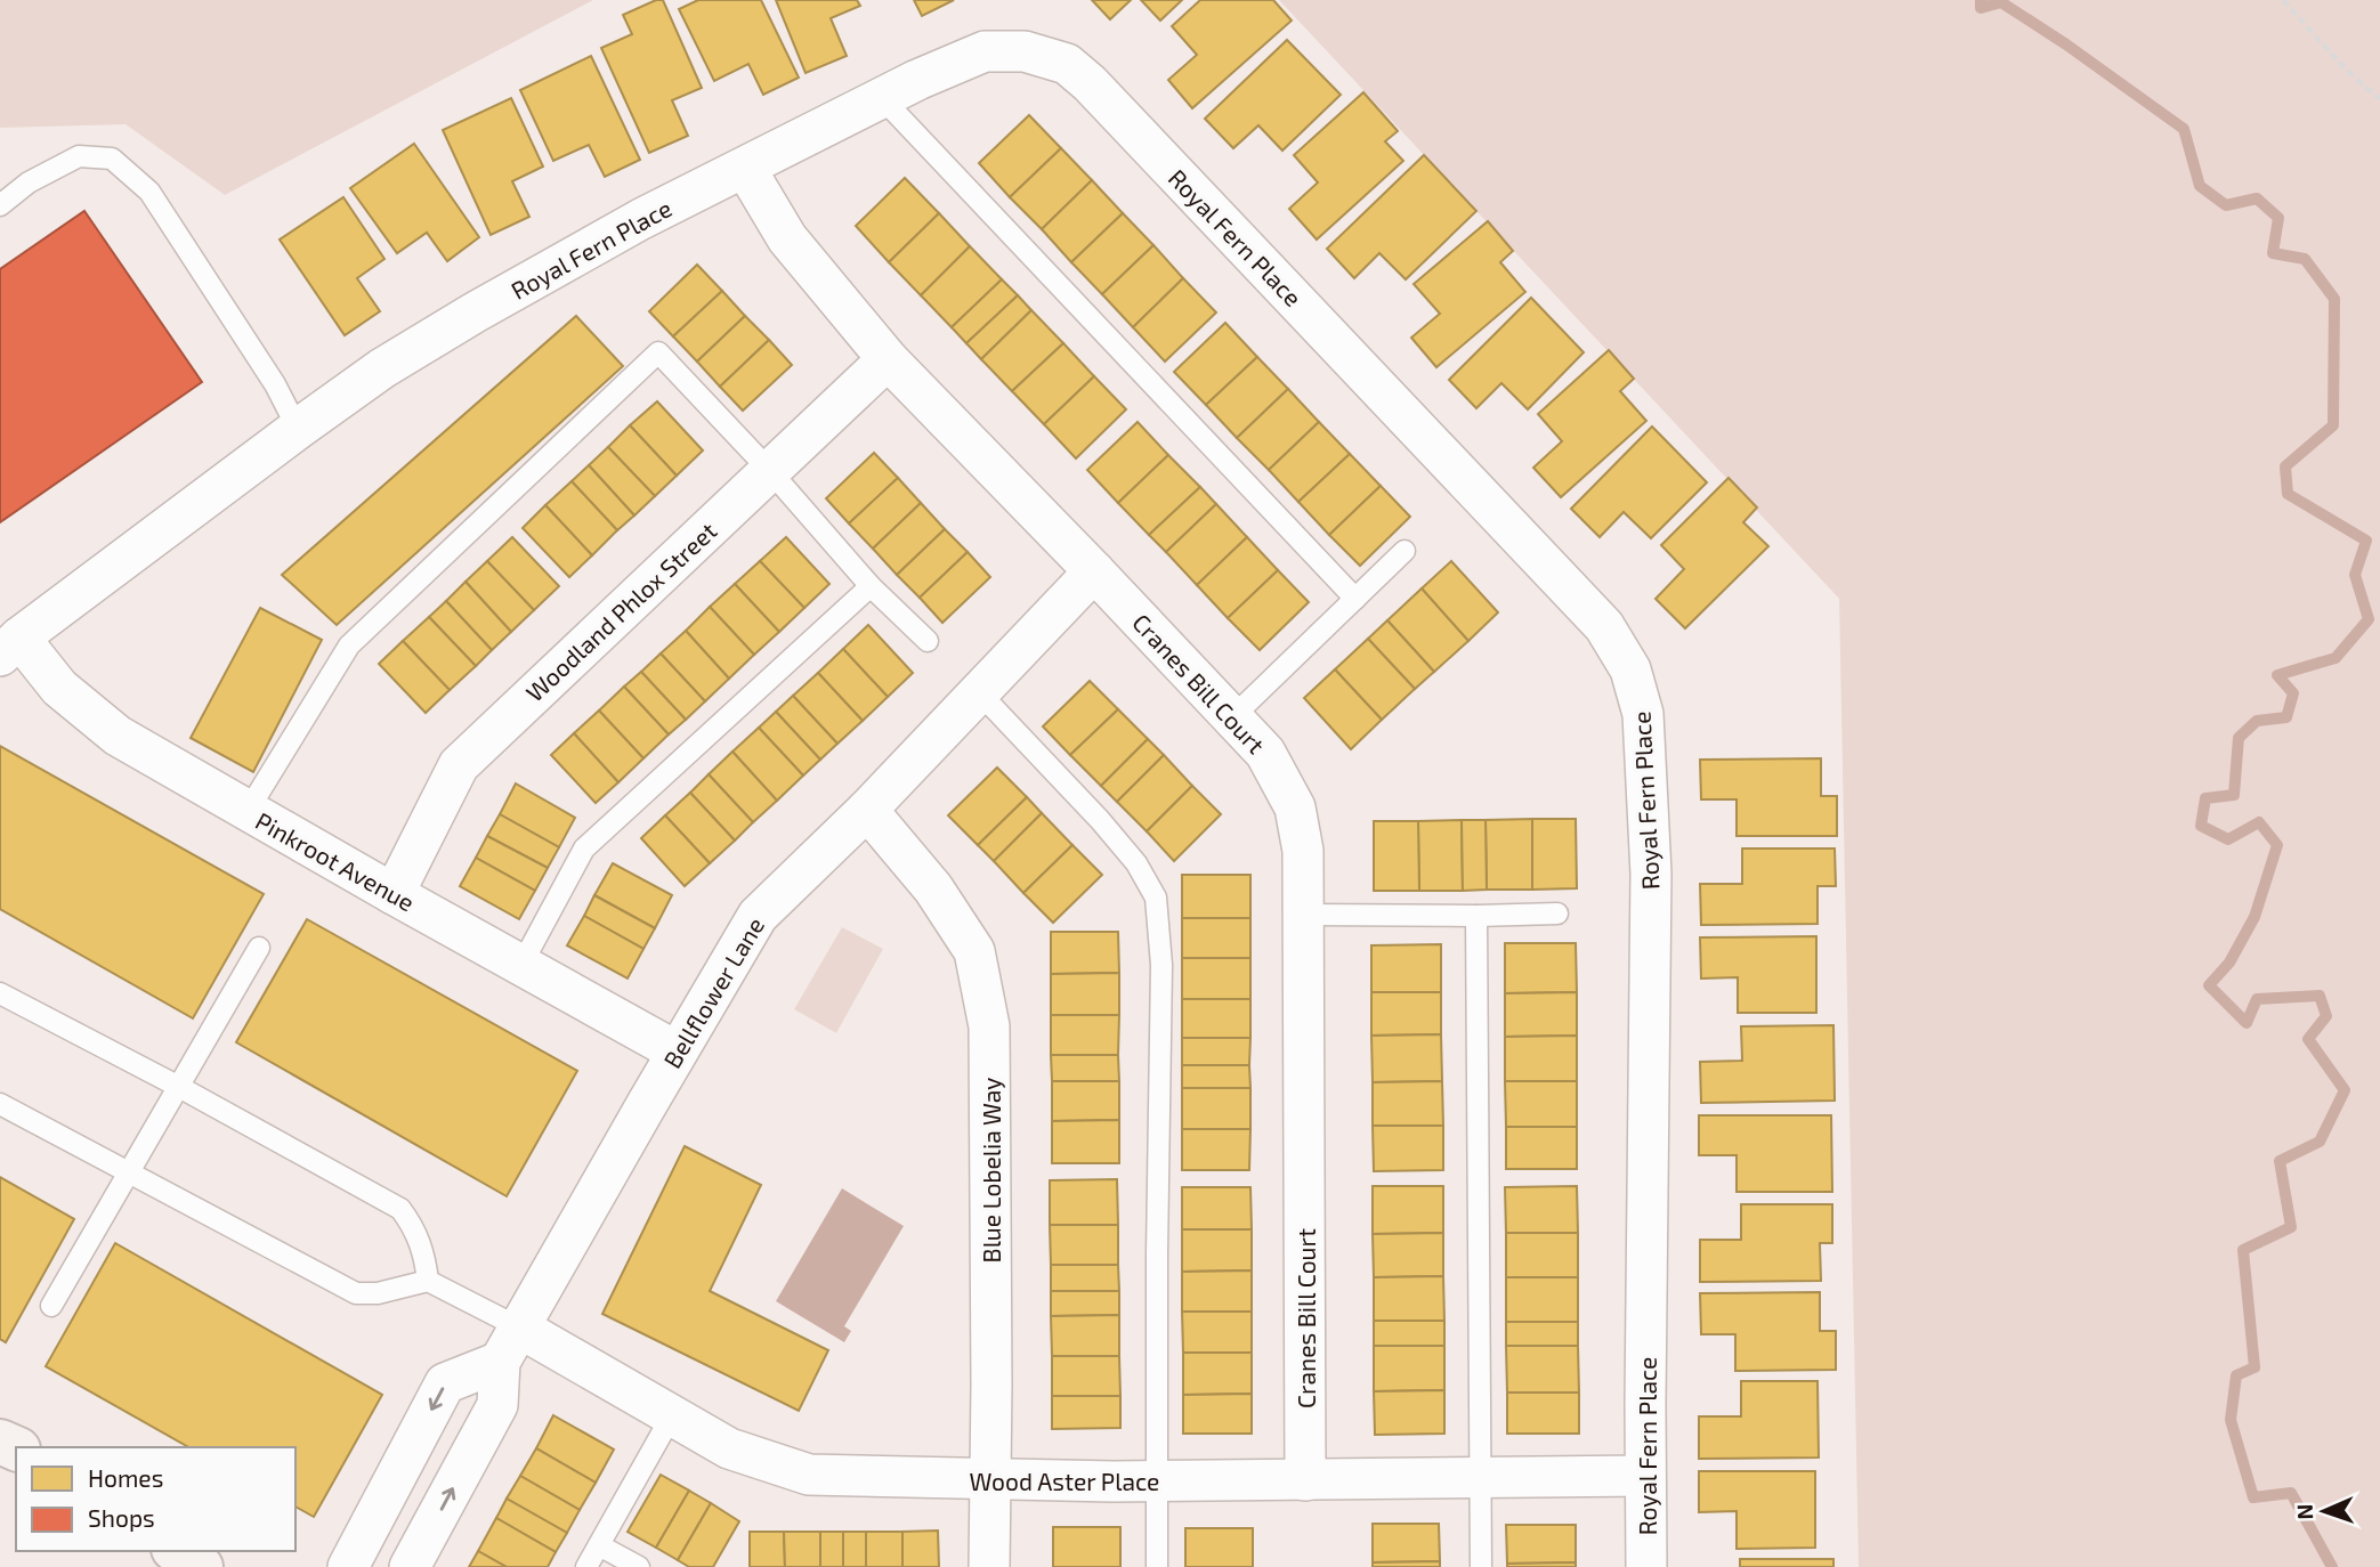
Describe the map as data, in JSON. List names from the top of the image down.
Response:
{
  "streets": {
    "street": [
      "Royal Fern Place",
      "Woodland Phlox Street",
      "Cranes Bill Court",
      "Pinkroot Avenue",
      "Bellflower Lane",
      "Blue Lobelia Way",
      "Wood Aster Place"
    ]
  },
  "crossings": [
    ["Royal Fern Place", "Cranes Bill Court"],
    ["Royal Fern Place", "Pinkroot Avenue"],
    ["Royal Fern Place", "Wood Aster Place"],
    ["Woodland Phlox Street", "Cranes Bill Court"],
    ["Woodland Phlox Street", "Pinkroot Avenue"],
    ["Cranes Bill Court", "Bellflower Lane"],
    ["Cranes Bill Court", "Wood Aster Place"],
    ["Pinkroot Avenue", "Bellflower Lane"],
    ["Bellflower Lane", "Blue Lobelia Way"],
    ["Bellflower Lane", "Wood Aster Place"],
    ["Blue Lobelia Way", "Wood Aster Place"]
  ],
  "legend": ["Homes", "Shops"],
  "north": "left"
}
